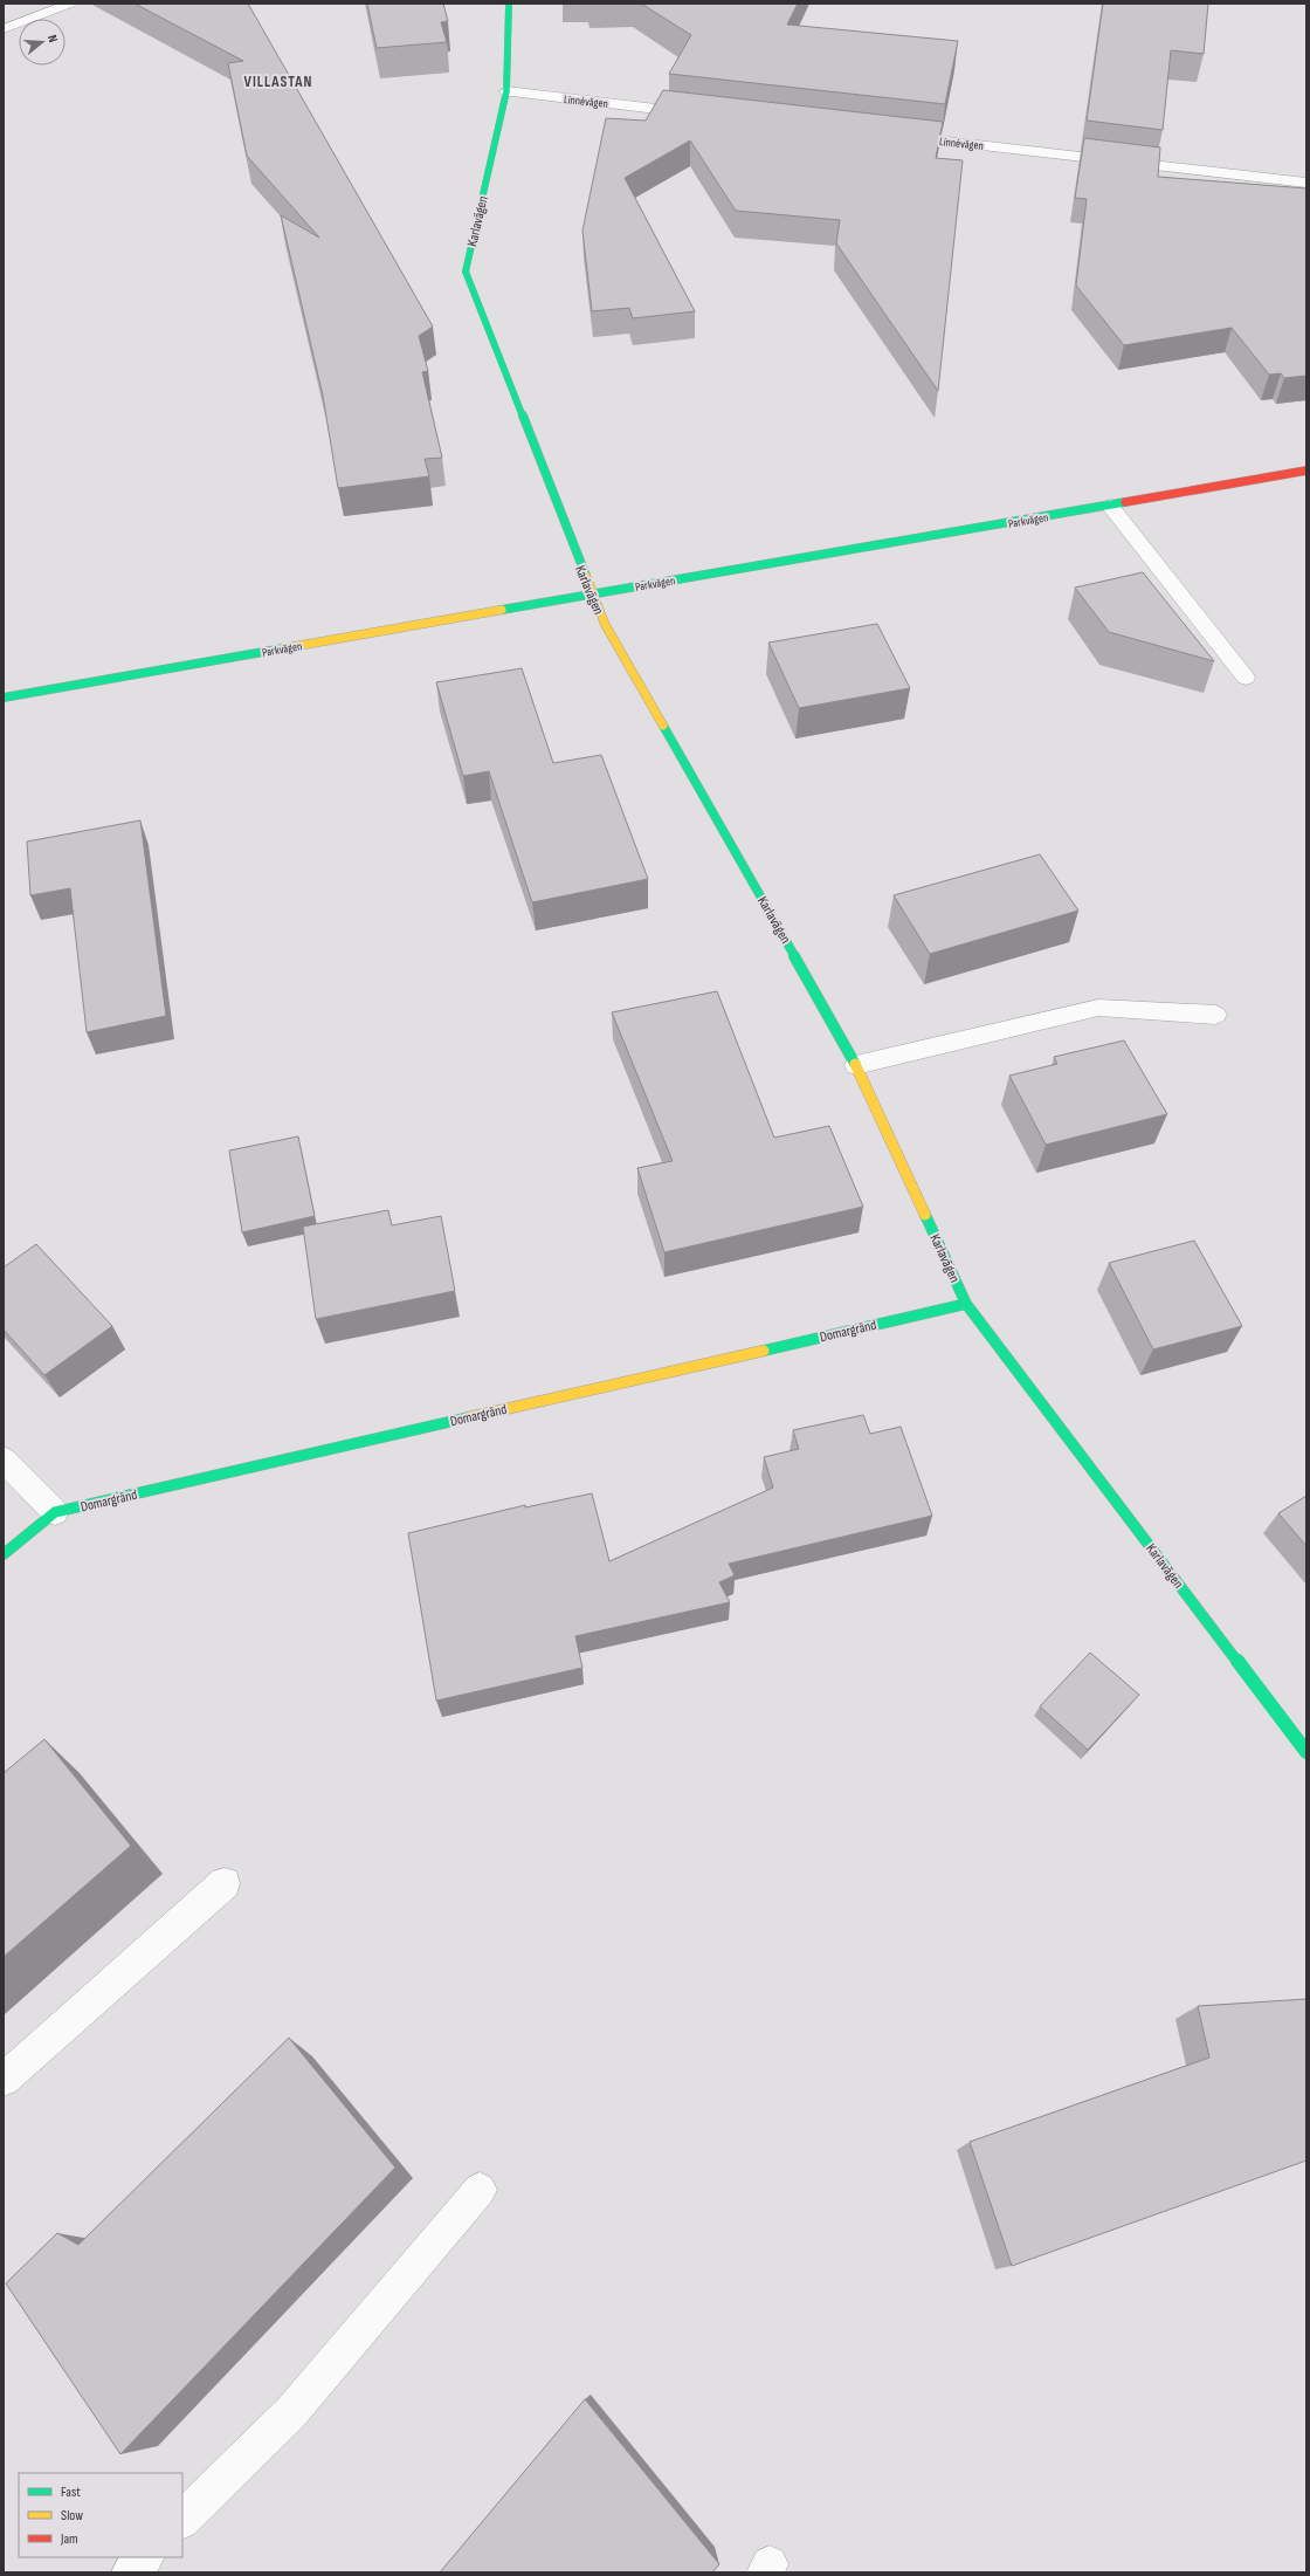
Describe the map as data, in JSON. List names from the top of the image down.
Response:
{
  "streets": {
    "street": [
      "Linnévägen",
      "Karlavägen",
      "Parkvägen",
      "Domargränd"
    ]
  },
  "crossings": [
    ["Linnévägen", "Karlavägen"],
    ["Karlavägen", "Parkvägen"],
    ["Karlavägen", "Domargränd"]
  ],
  "districts": ["VILLASTAN"],
  "legend": ["Fast", "Slow", "Jam"],
  "north": "right"
}
